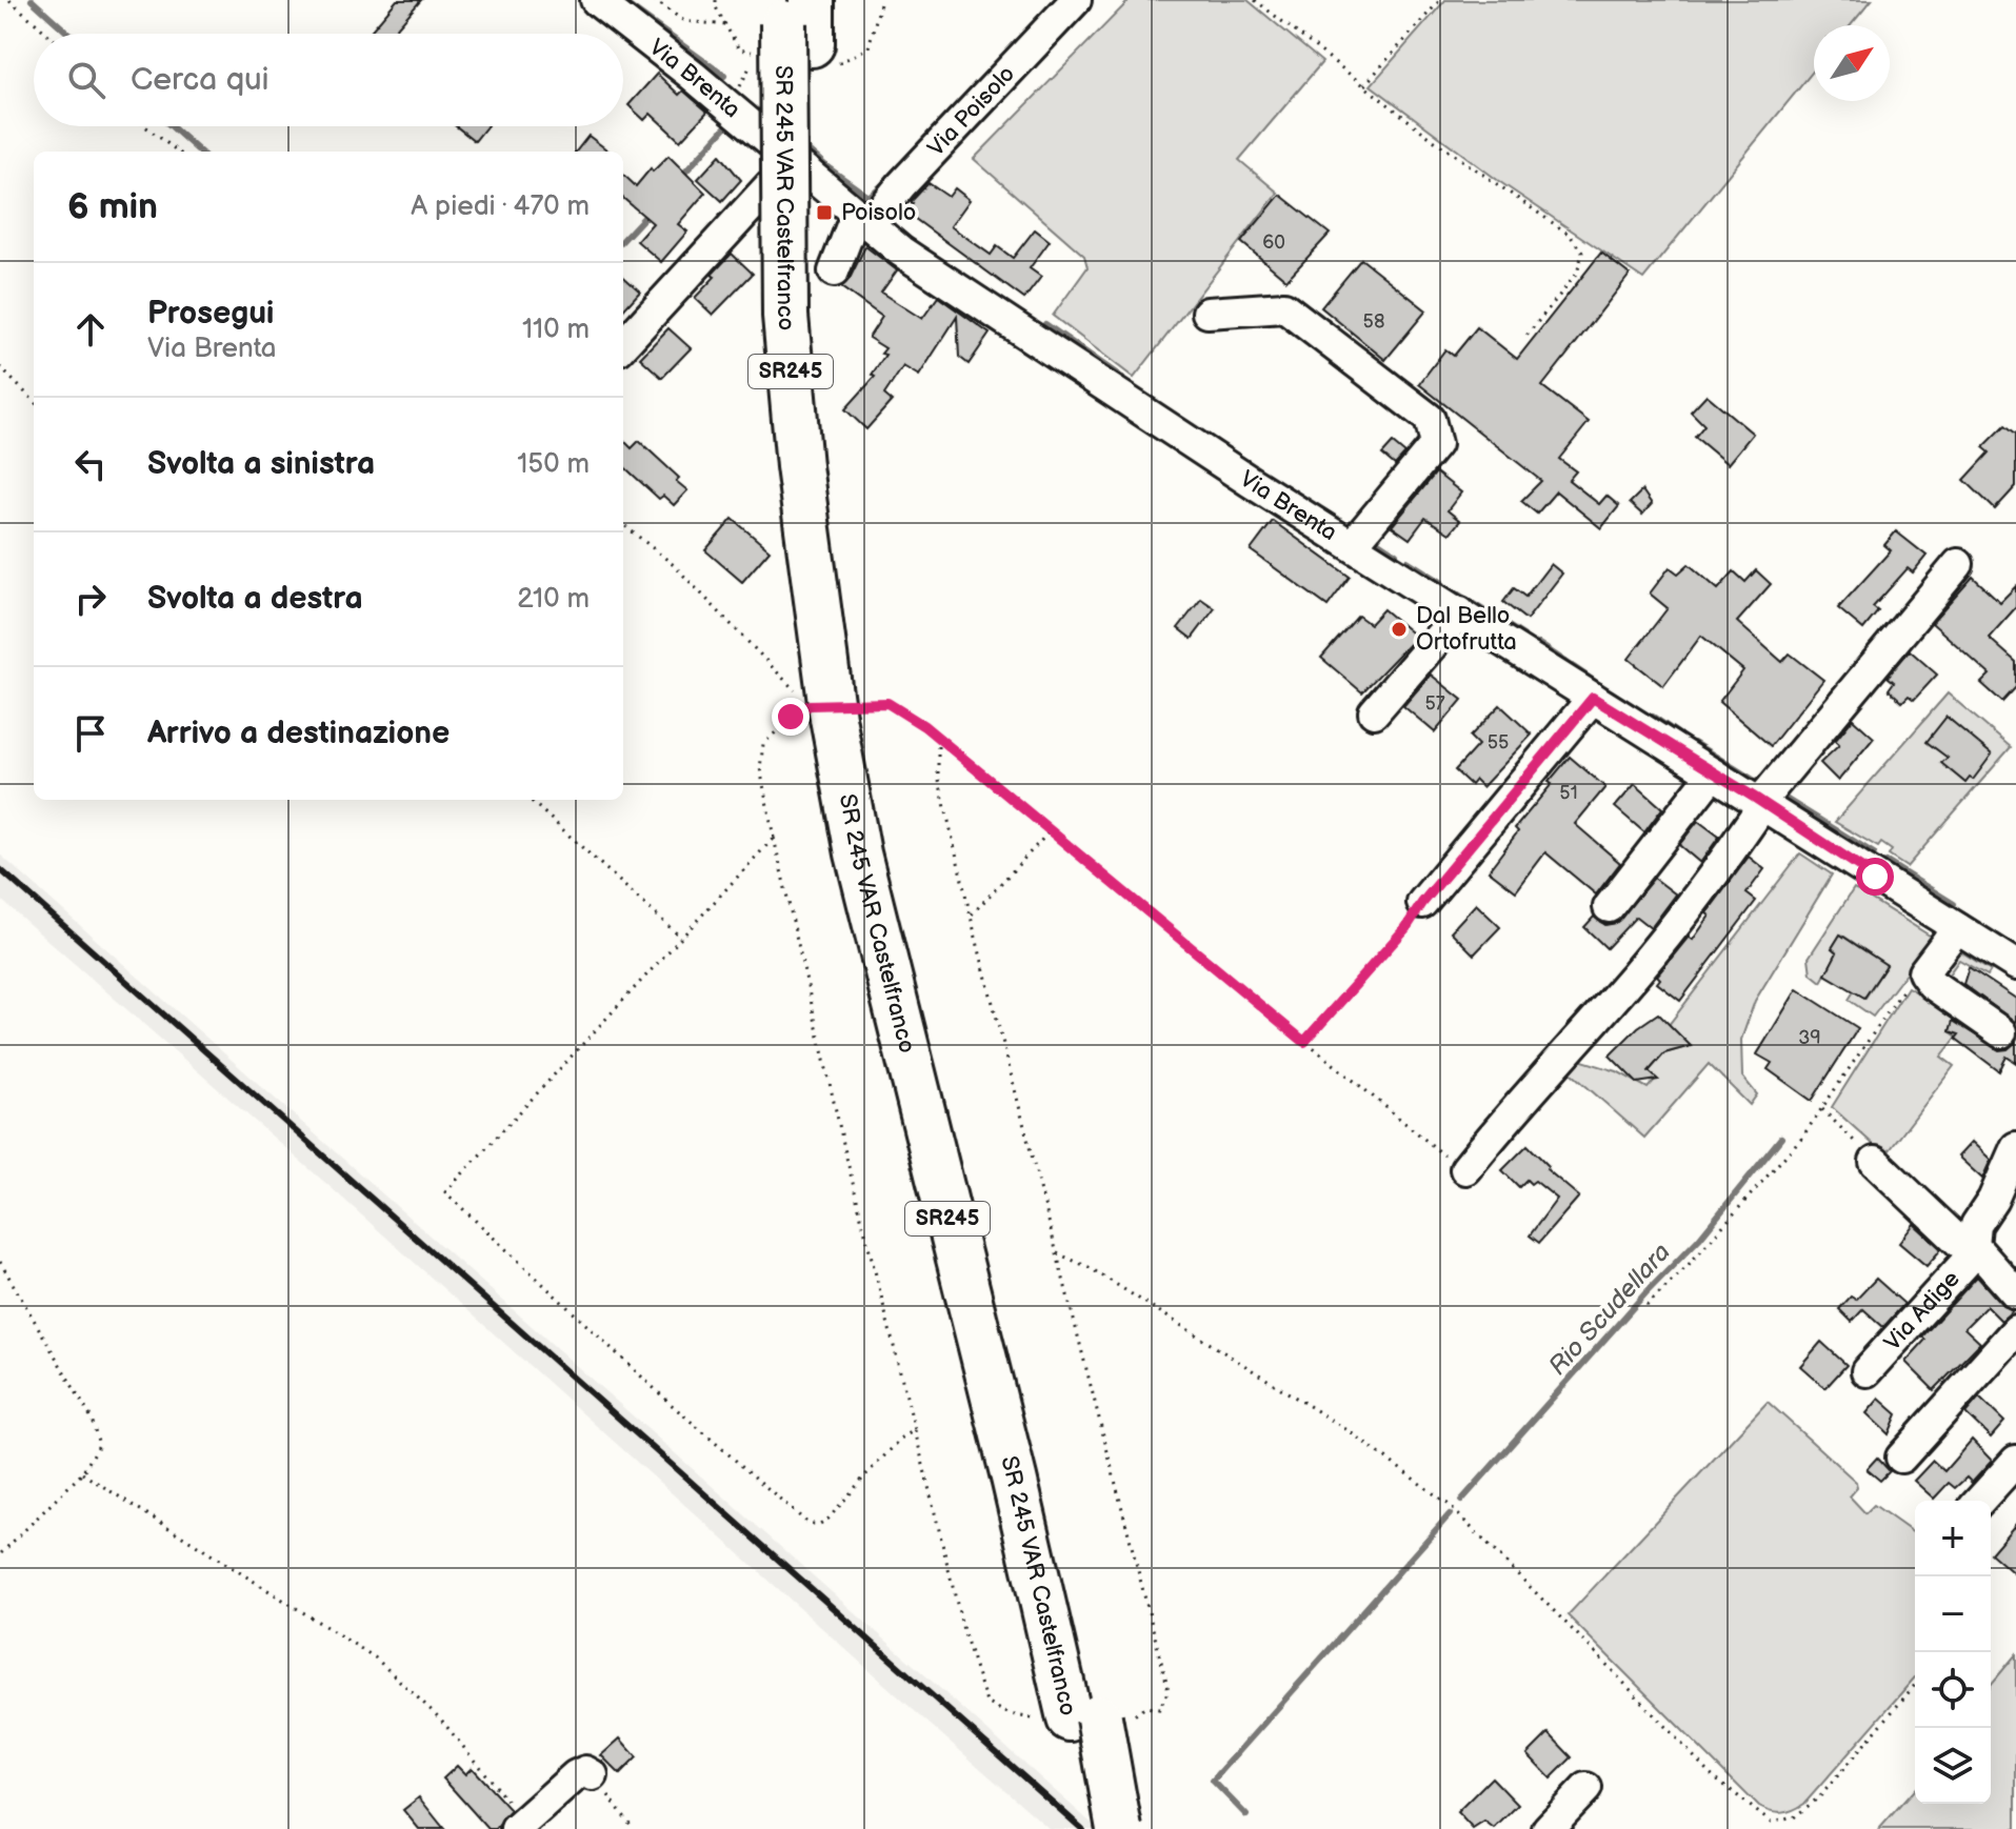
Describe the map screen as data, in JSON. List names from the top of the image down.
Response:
{
  "streets": {
    "highway": ["SR 245 VAR Castelfranco", "SR245"],
    "street": ["Via Brenta", "Via Poisolo", "Via Adige"]
  },
  "crossings": [
    ["Via Brenta", "Via Poisolo"]
  ],
  "water": ["Rio Scudellara"],
  "places": {
    "transit": ["Poisolo"],
    "other": ["Dal Bello Ortofrutta"]
  },
  "house_numbers": [
    "60",
    "58",
    "57",
    "55",
    "51",
    "39"
  ],
  "north": "top right",
  "page": {
    "search": "Cerca qui",
    "heading": ["6 min", "A piedi · 470 m"],
    "list": [
      ["Prosegui", "Via Brenta", "110 m"],
      ["Svolta a sinistra", "150 m"],
      ["Svolta a destra", "210 m"],
      "Arrivo a destinazione"
    ],
    "map_buttons": ["+", "−"]
  }
}
